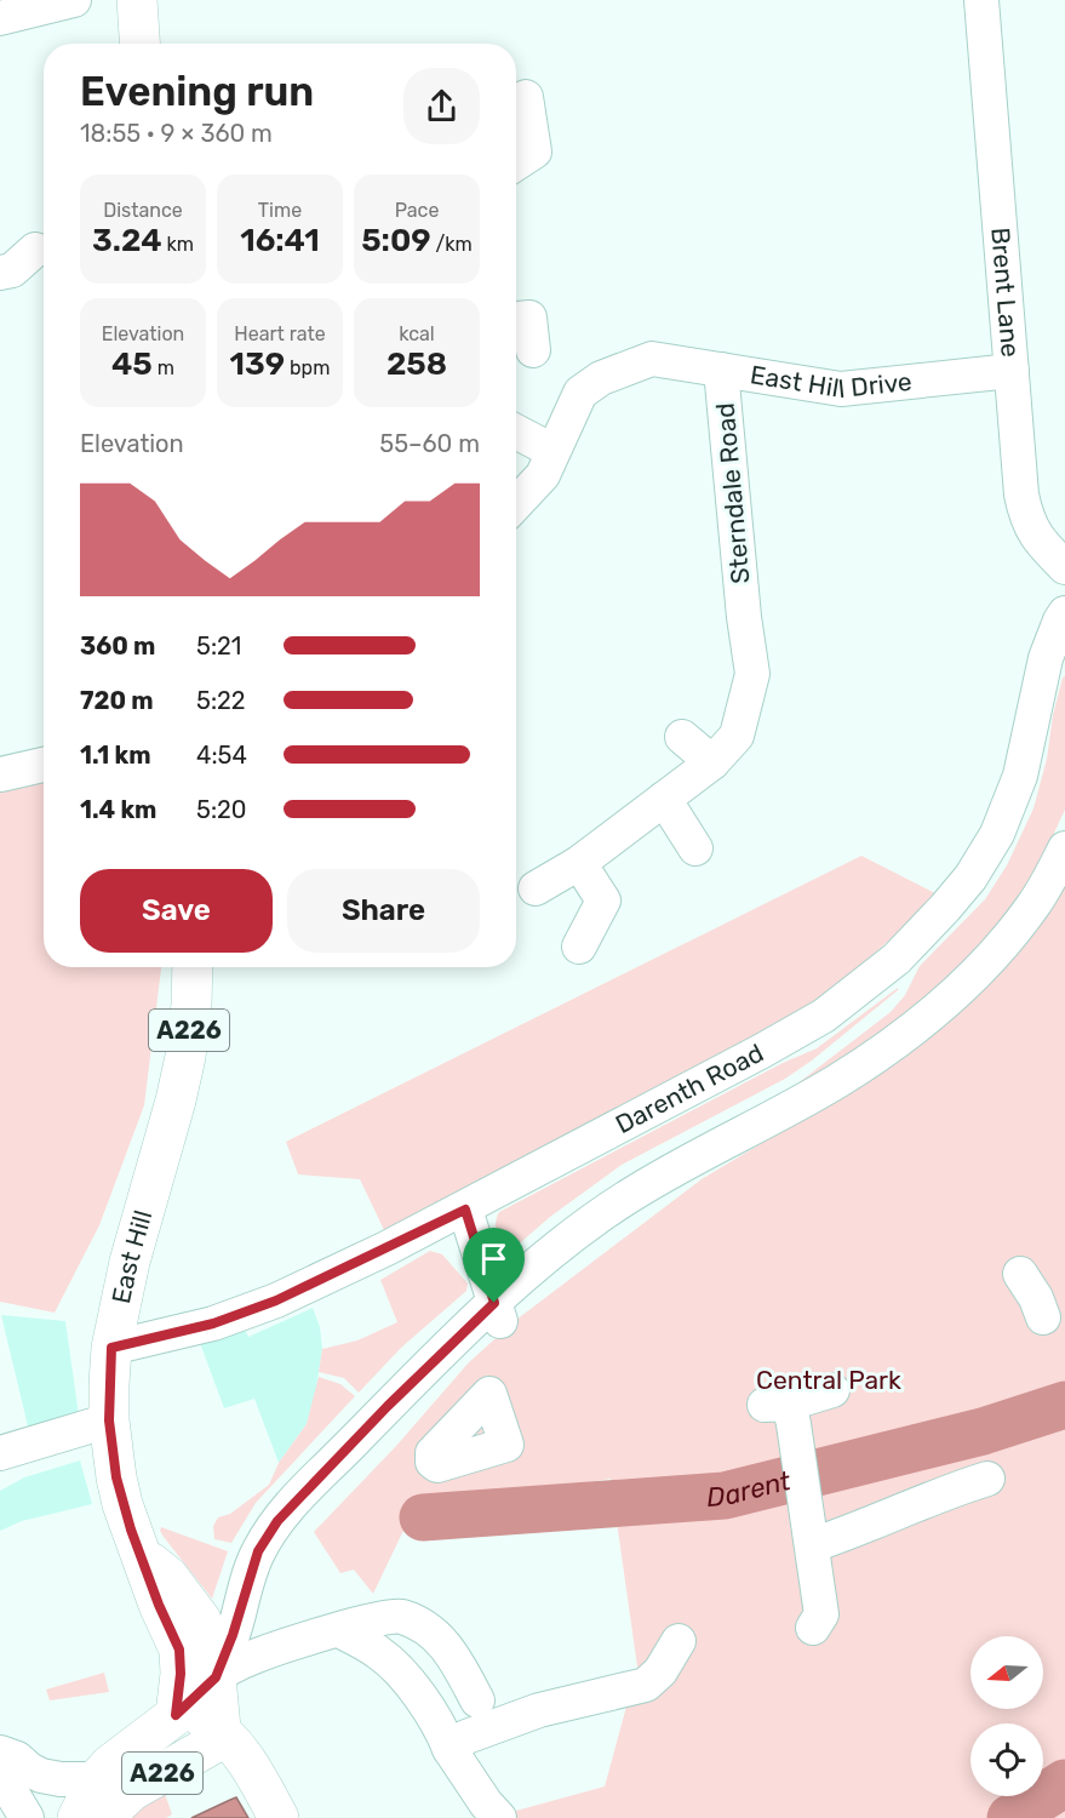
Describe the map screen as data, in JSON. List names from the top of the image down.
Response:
{
  "streets": {
    "main road": ["A226", "East Hill"],
    "street": [
      "Brent Lane",
      "East Hill Drive",
      "Sterndale Road",
      "Darenth Road"
    ]
  },
  "crossings": [
    ["Brent Lane", "East Hill Drive"],
    ["East Hill Drive", "Sterndale Road"],
    ["A226", "East Hill"],
    ["Darenth Road", "East Hill"]
  ],
  "water": ["Darent"],
  "parks": ["Central Park"],
  "north": "left",
  "page": {
    "heading": ["Evening run", "18:55 · 9 × 360 m"],
    "stats": [
      ["Distance", "3.24 km"],
      ["Time", "16:41"],
      ["Pace", "5:09 /km"],
      ["Elevation", "45 m"],
      ["Heart rate", "139 bpm"],
      ["kcal", "258"]
    ],
    "chart": ["Elevation", "55–60 m"],
    "list": [
      {
        "name": "360 m",
        "note": "5:21"
      },
      {
        "name": "720 m",
        "note": "5:22"
      },
      {
        "name": "1.1 km",
        "note": "4:54"
      },
      {
        "name": "1.4 km",
        "note": "5:20"
      }
    ],
    "buttons": ["Save", "Share"]
  }
}
